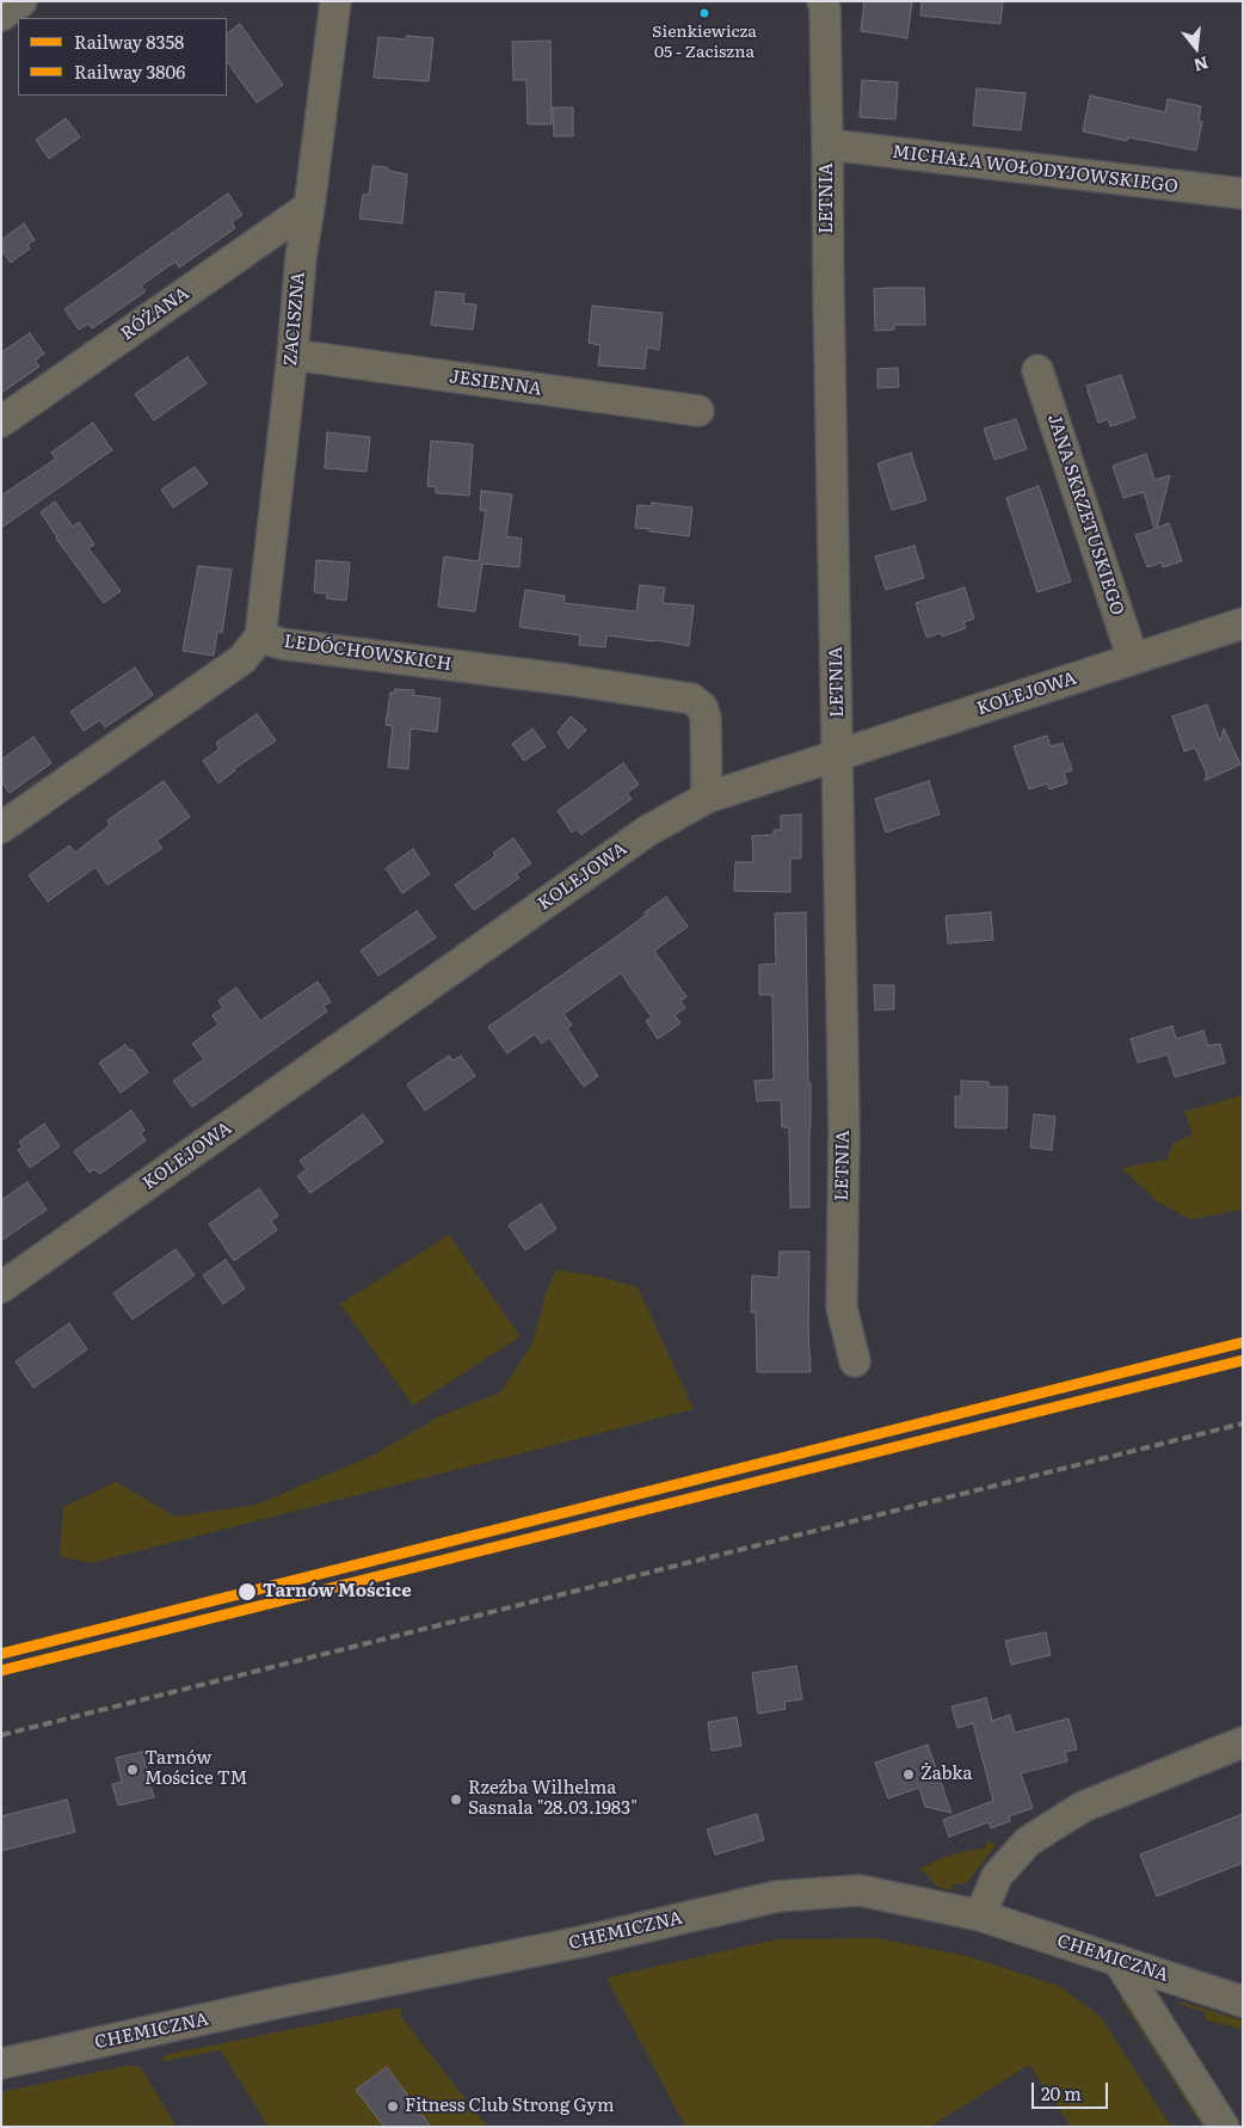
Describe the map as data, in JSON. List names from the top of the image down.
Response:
{
  "streets": {
    "street": [
      "MICHAŁA WOŁODYJOWSKIEGO",
      "LETNIA",
      "RÓŻANA",
      "ZACISZNA",
      "JESIENNA",
      "JANA SKRZETUSKIEGO",
      "LEDÓCHOWSKICH",
      "KOLEJOWA",
      "CHEMICZNA"
    ]
  },
  "crossings": [
    ["MICHAŁA WOŁODYJOWSKIEGO", "LETNIA"],
    ["LETNIA", "KOLEJOWA"],
    ["RÓŻANA", "ZACISZNA"],
    ["ZACISZNA", "JESIENNA"],
    ["ZACISZNA", "LEDÓCHOWSKICH"],
    ["JANA SKRZETUSKIEGO", "KOLEJOWA"],
    ["LEDÓCHOWSKICH", "KOLEJOWA"]
  ],
  "places": [
    "Sienkiewicza 05 - Zaciszna",
    "Tarnów Mościce",
    "Tarnów Mościce TM",
    "Żabka",
    "Rzeźba Wilhelma Sasnala \"28.03.1983\"",
    "Fitness Club Strong Gym"
  ],
  "lines": ["rail line 8358", "rail line 3806"],
  "legend": ["Railway 8358", "Railway 3806"],
  "scale_bar": "20 m",
  "north": "bottom"
}
